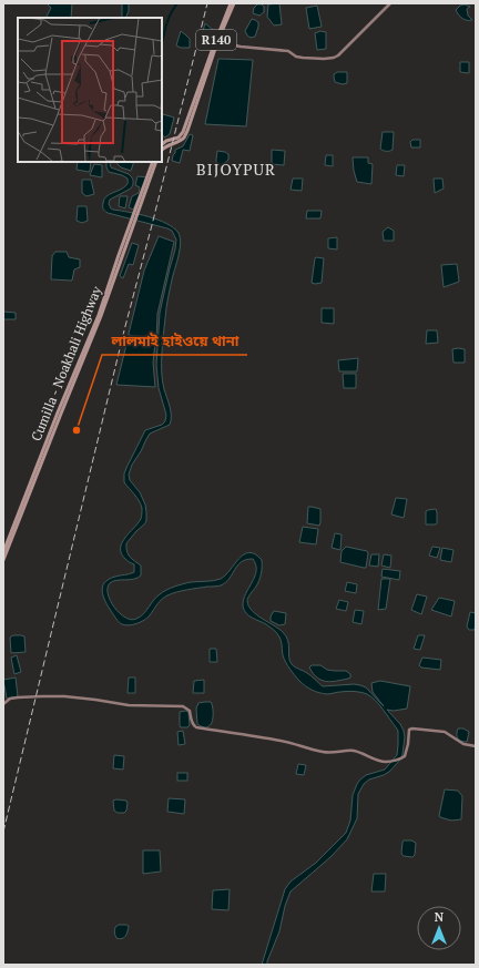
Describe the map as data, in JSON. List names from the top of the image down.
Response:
{
  "streets": {
    "main road": ["R140", "Cumilla - Noakhali Highway"]
  },
  "districts": ["BIJOYPUR"],
  "places": ["লালমাই হাইওয়ে থানা"],
  "north": "top"
}
